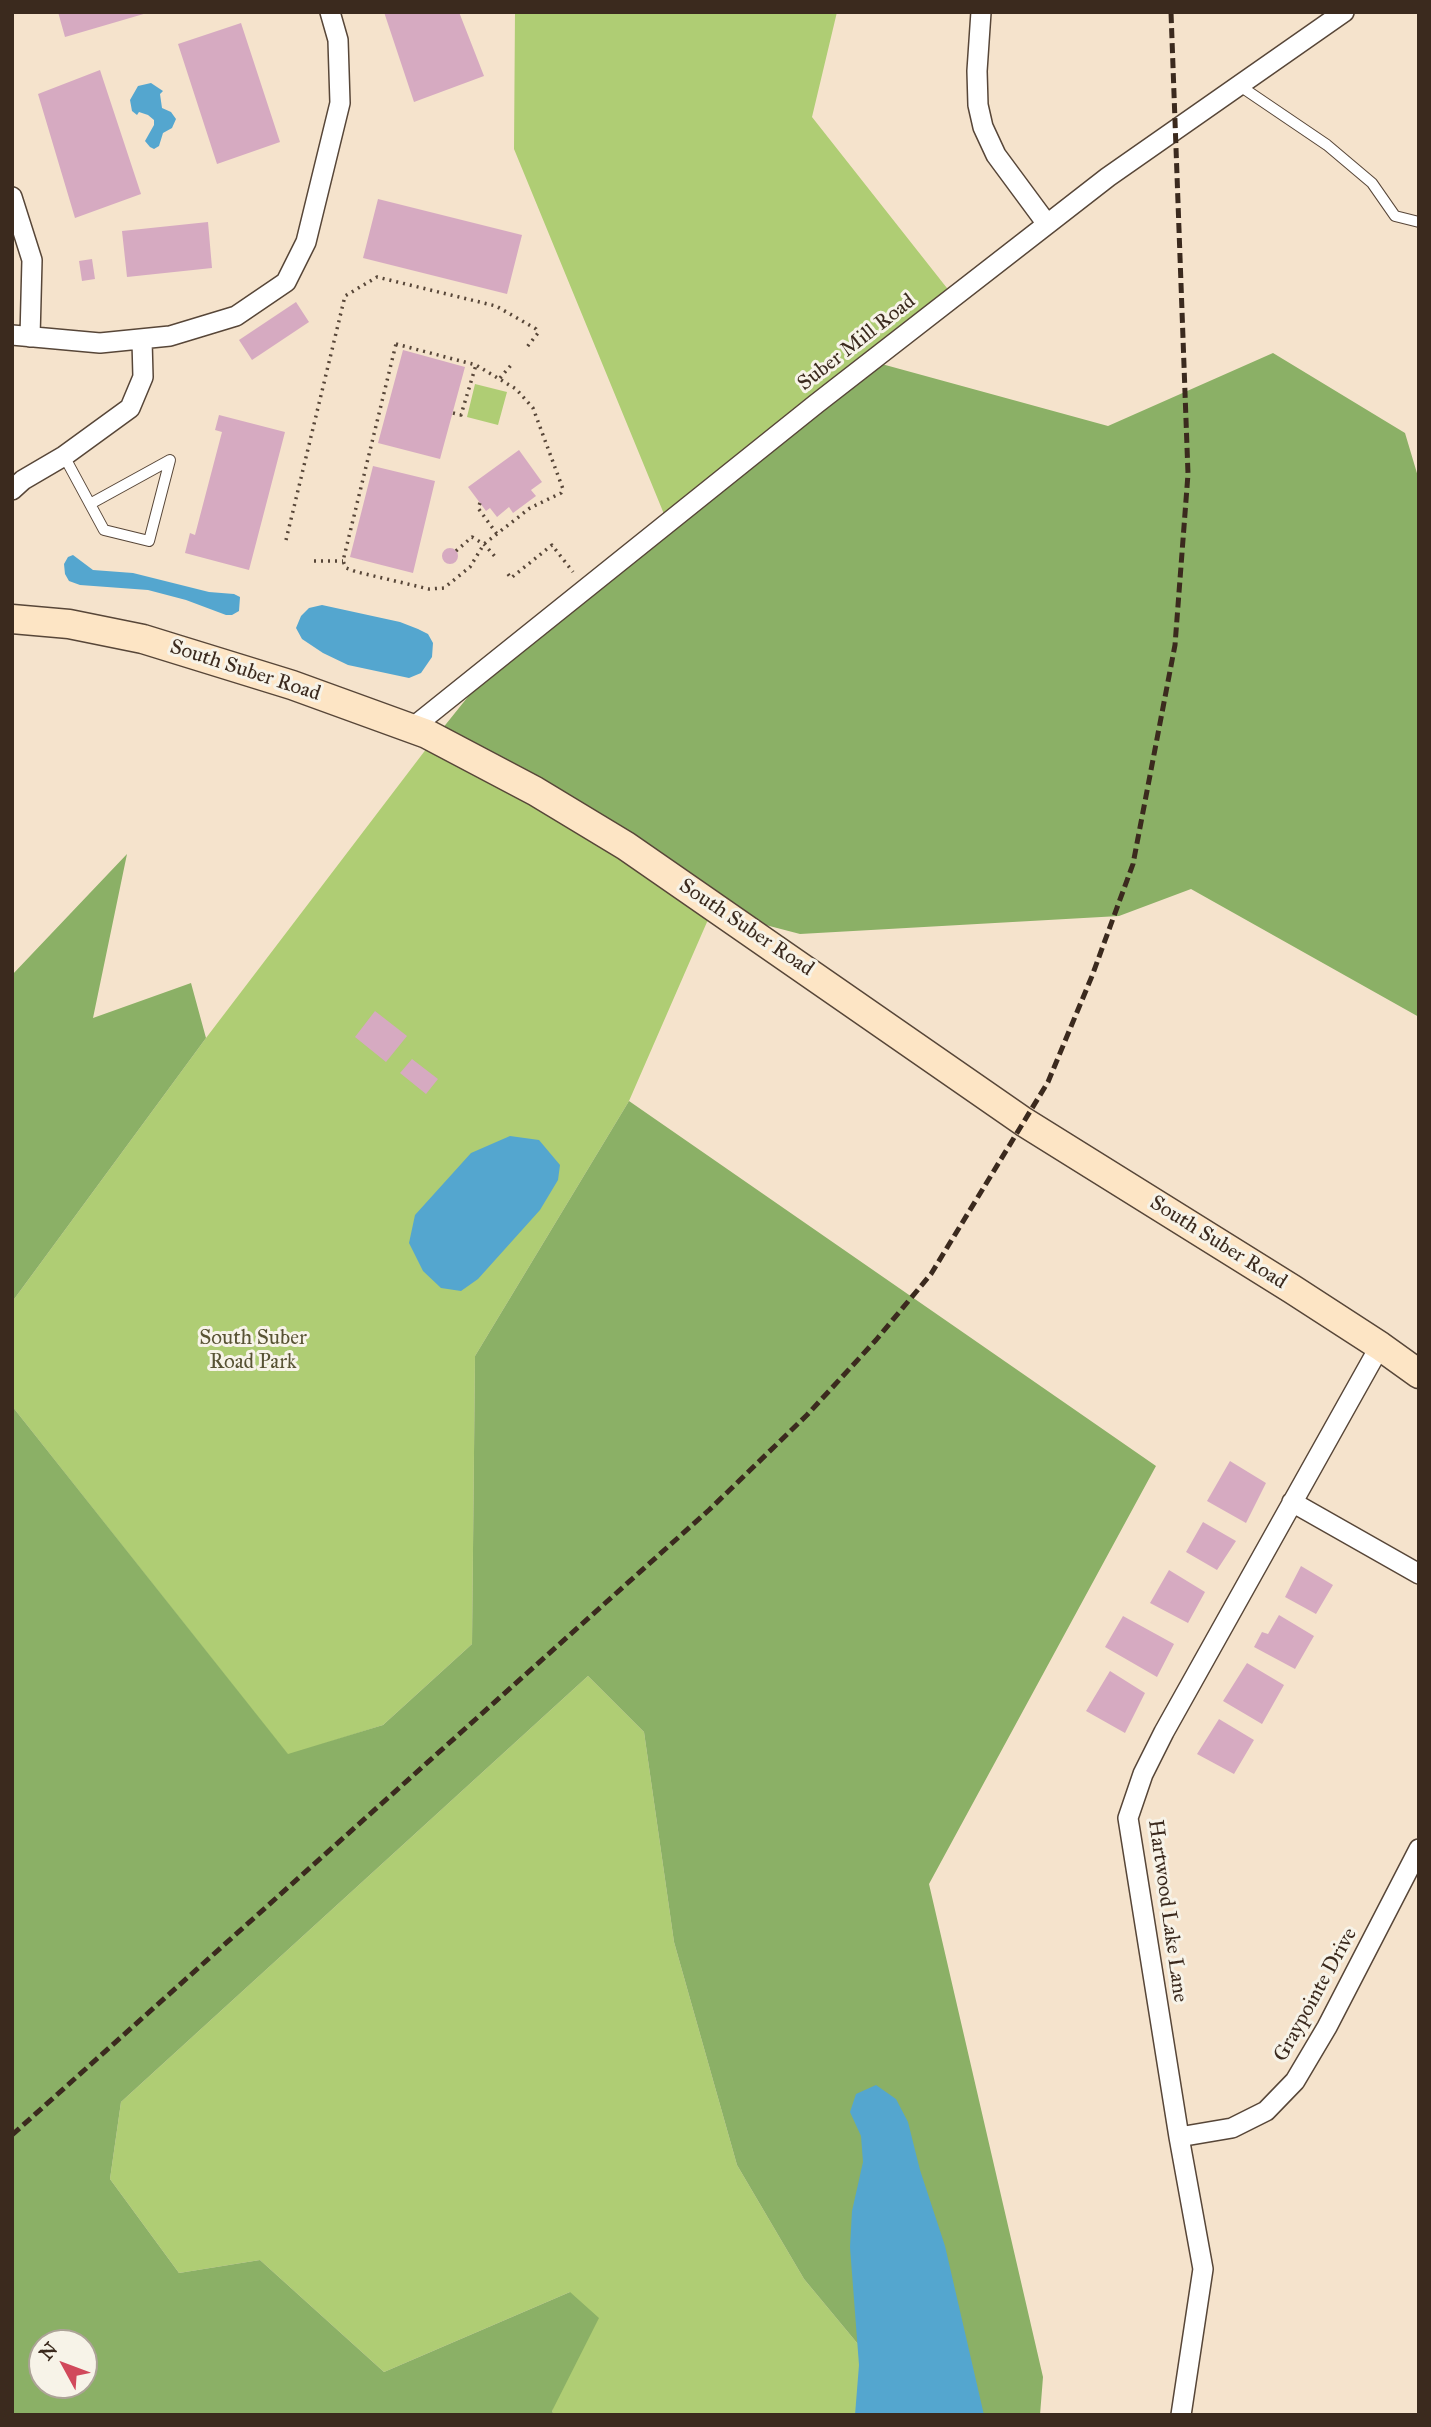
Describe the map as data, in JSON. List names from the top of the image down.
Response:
{
  "streets": {
    "street": [
      "Suber Mill Road",
      "South Suber Road",
      "Hartwood Lake Lane",
      "Graypointe Drive"
    ]
  },
  "crossings": [
    ["Suber Mill Road", "South Suber Road"],
    ["South Suber Road", "Hartwood Lake Lane"],
    ["Hartwood Lake Lane", "Graypointe Drive"]
  ],
  "parks": ["South Suber Road Park"],
  "north": "top left"
}
